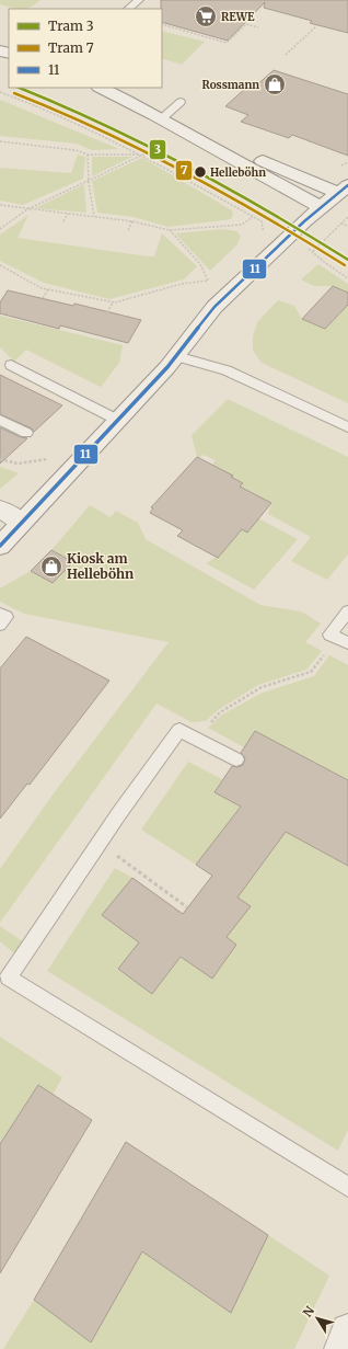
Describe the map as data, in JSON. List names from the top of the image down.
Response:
{
  "places": {
    "supermarket": ["REWE"],
    "shop": ["Rossmann", "Kiosk am Helleböhn"],
    "other": ["Helleböhn"]
  },
  "lines": ["tram line 3", "tram line 7", "transit line 11"],
  "legend": ["Tram 3", "Tram 7", "11"],
  "north": "top left"
}
